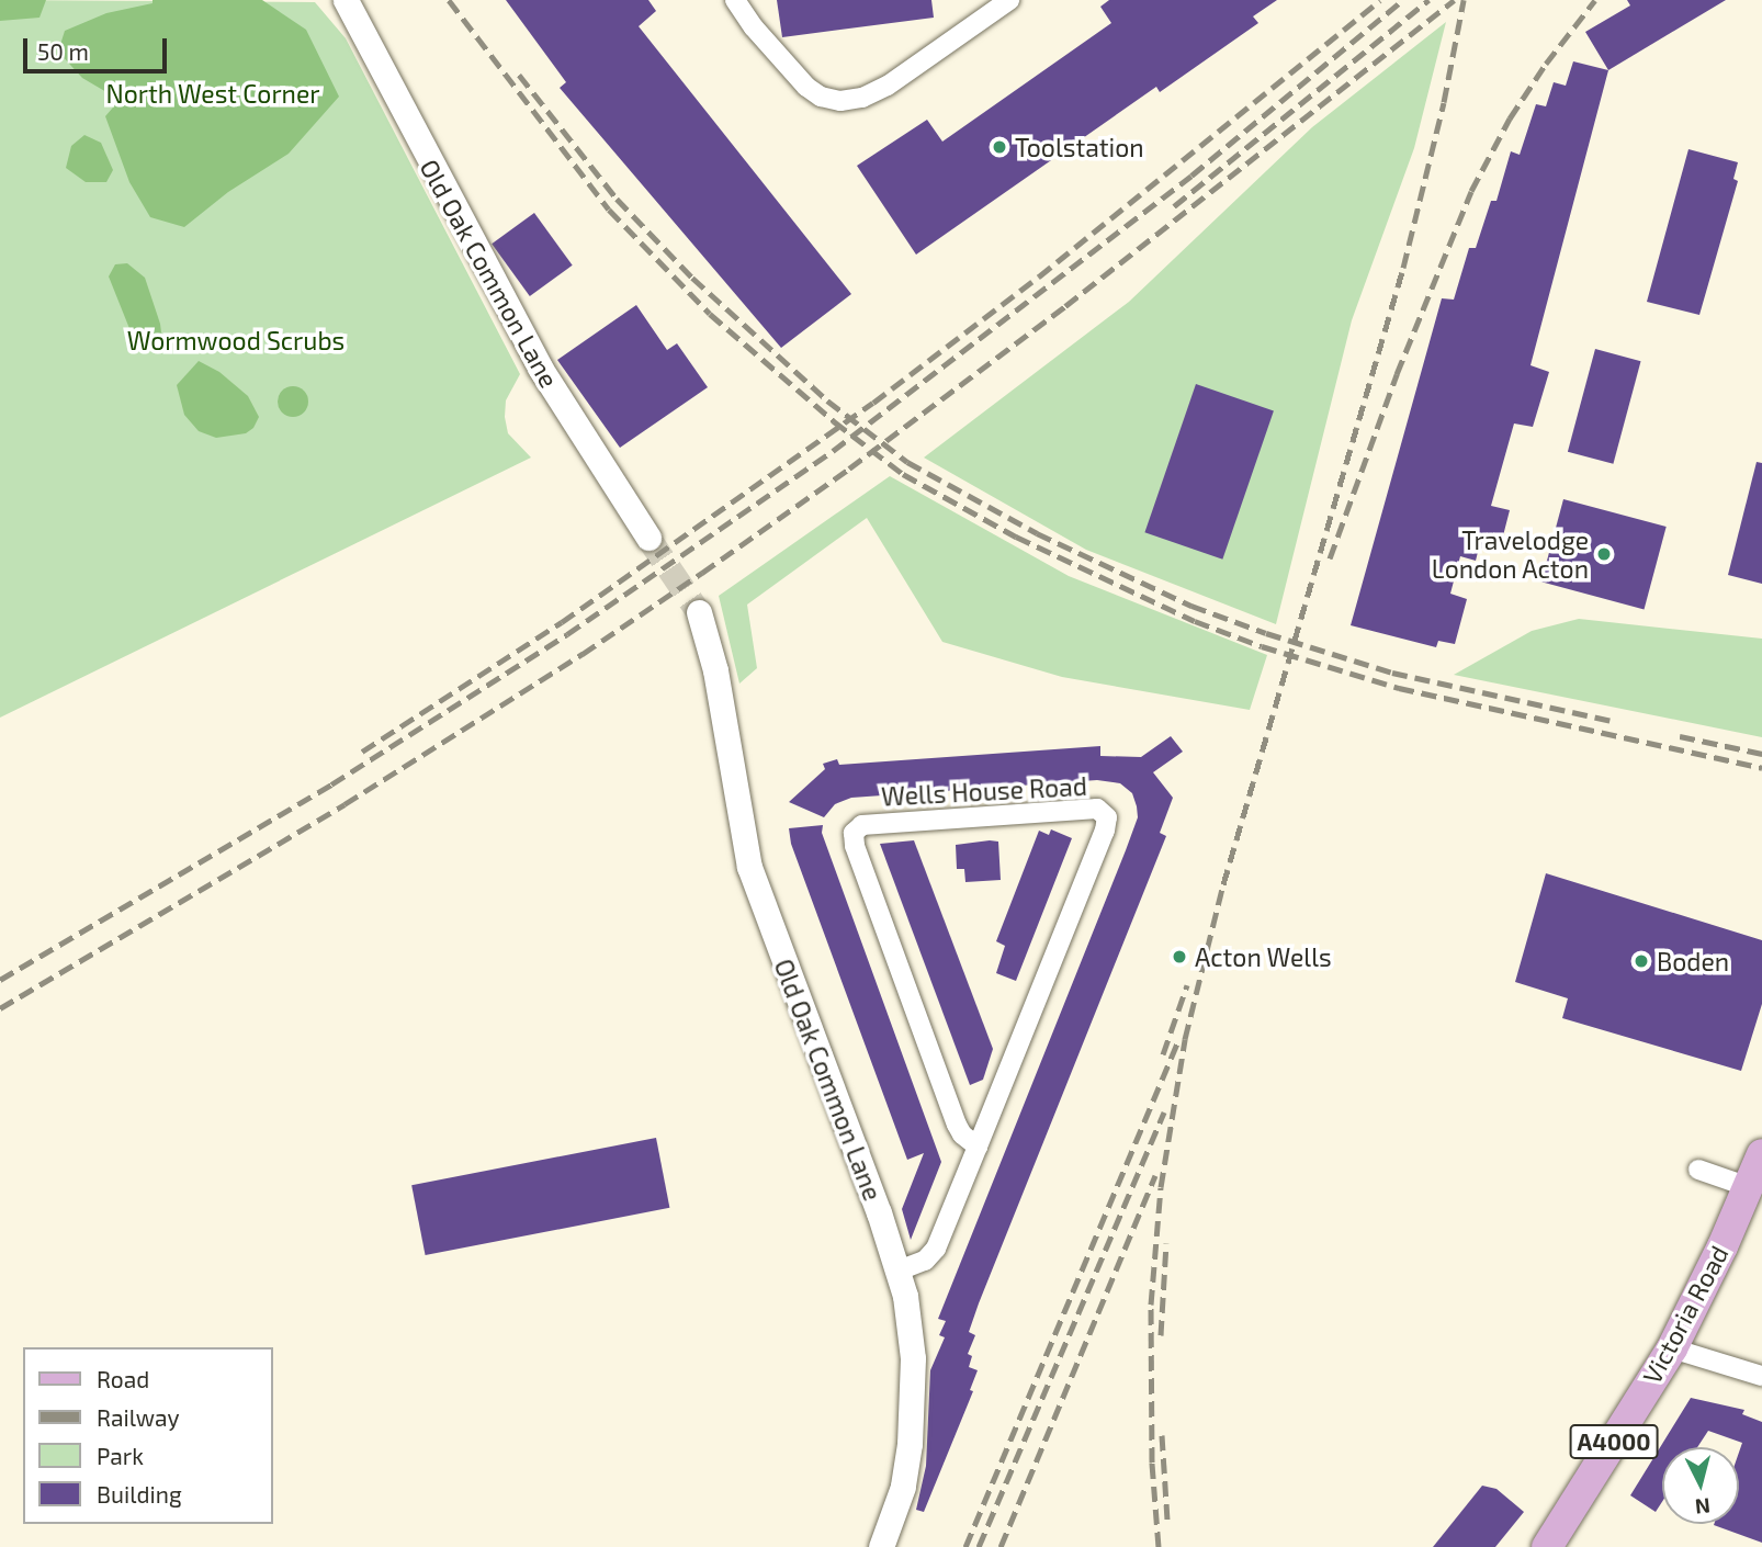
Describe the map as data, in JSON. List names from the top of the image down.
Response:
{
  "streets": {
    "main road": ["Victoria Road", "A4000"],
    "street": ["Old Oak Common Lane", "Wells House Road"]
  },
  "crossings": [
    ["Old Oak Common Lane", "Wells House Road"]
  ],
  "parks": ["North West Corner", "Wormwood Scrubs"],
  "places": [
    "Toolstation",
    "Travelodge London Acton",
    "Acton Wells",
    "Boden"
  ],
  "legend": [
    "Road",
    "Railway",
    "Park",
    "Building"
  ],
  "scale_bar": "50 m",
  "north": "bottom"
}
